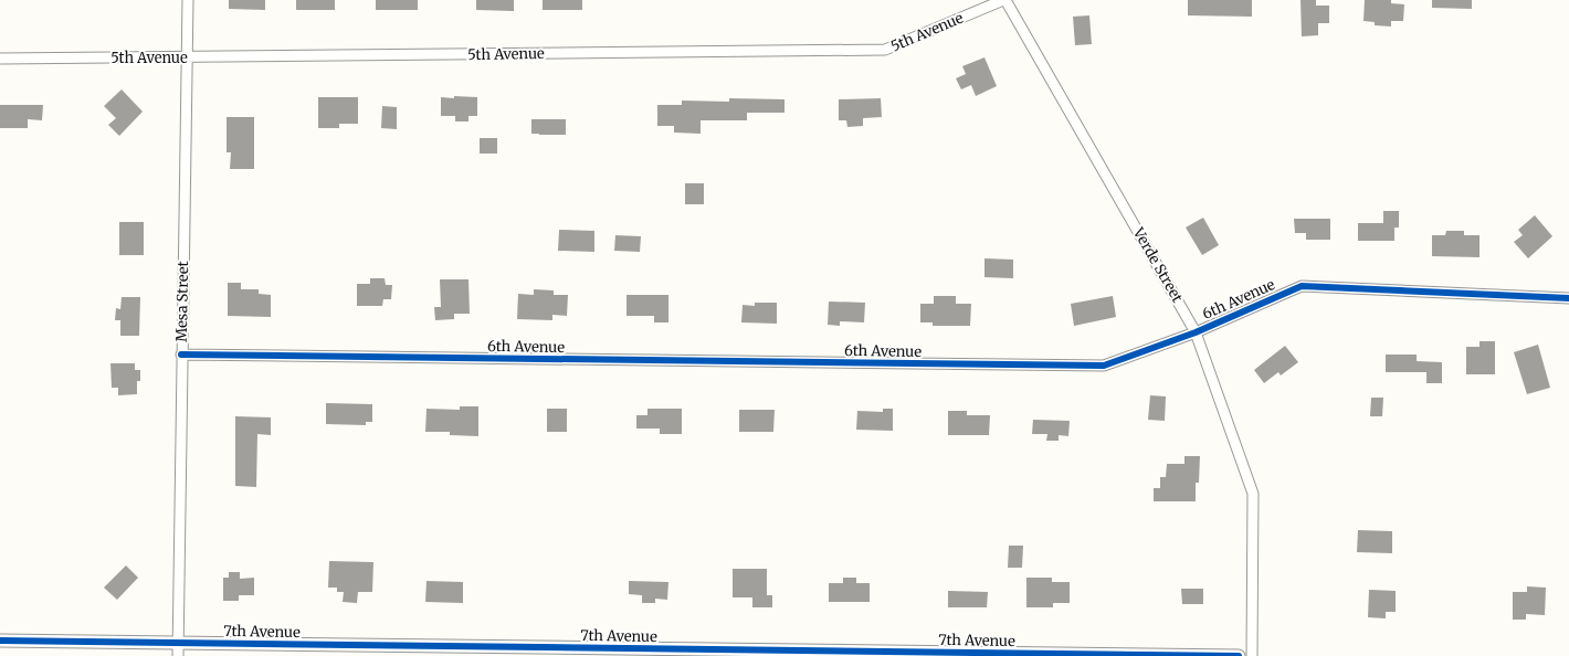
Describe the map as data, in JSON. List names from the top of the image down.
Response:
{
  "streets": {
    "street": [
      "5th Avenue",
      "Verde Street",
      "6th Avenue",
      "Mesa Street",
      "7th Avenue"
    ]
  },
  "crossings": [
    ["5th Avenue", "Verde Street"],
    ["5th Avenue", "Mesa Street"],
    ["Verde Street", "6th Avenue"],
    ["6th Avenue", "Mesa Street"],
    ["Mesa Street", "7th Avenue"]
  ]
}
